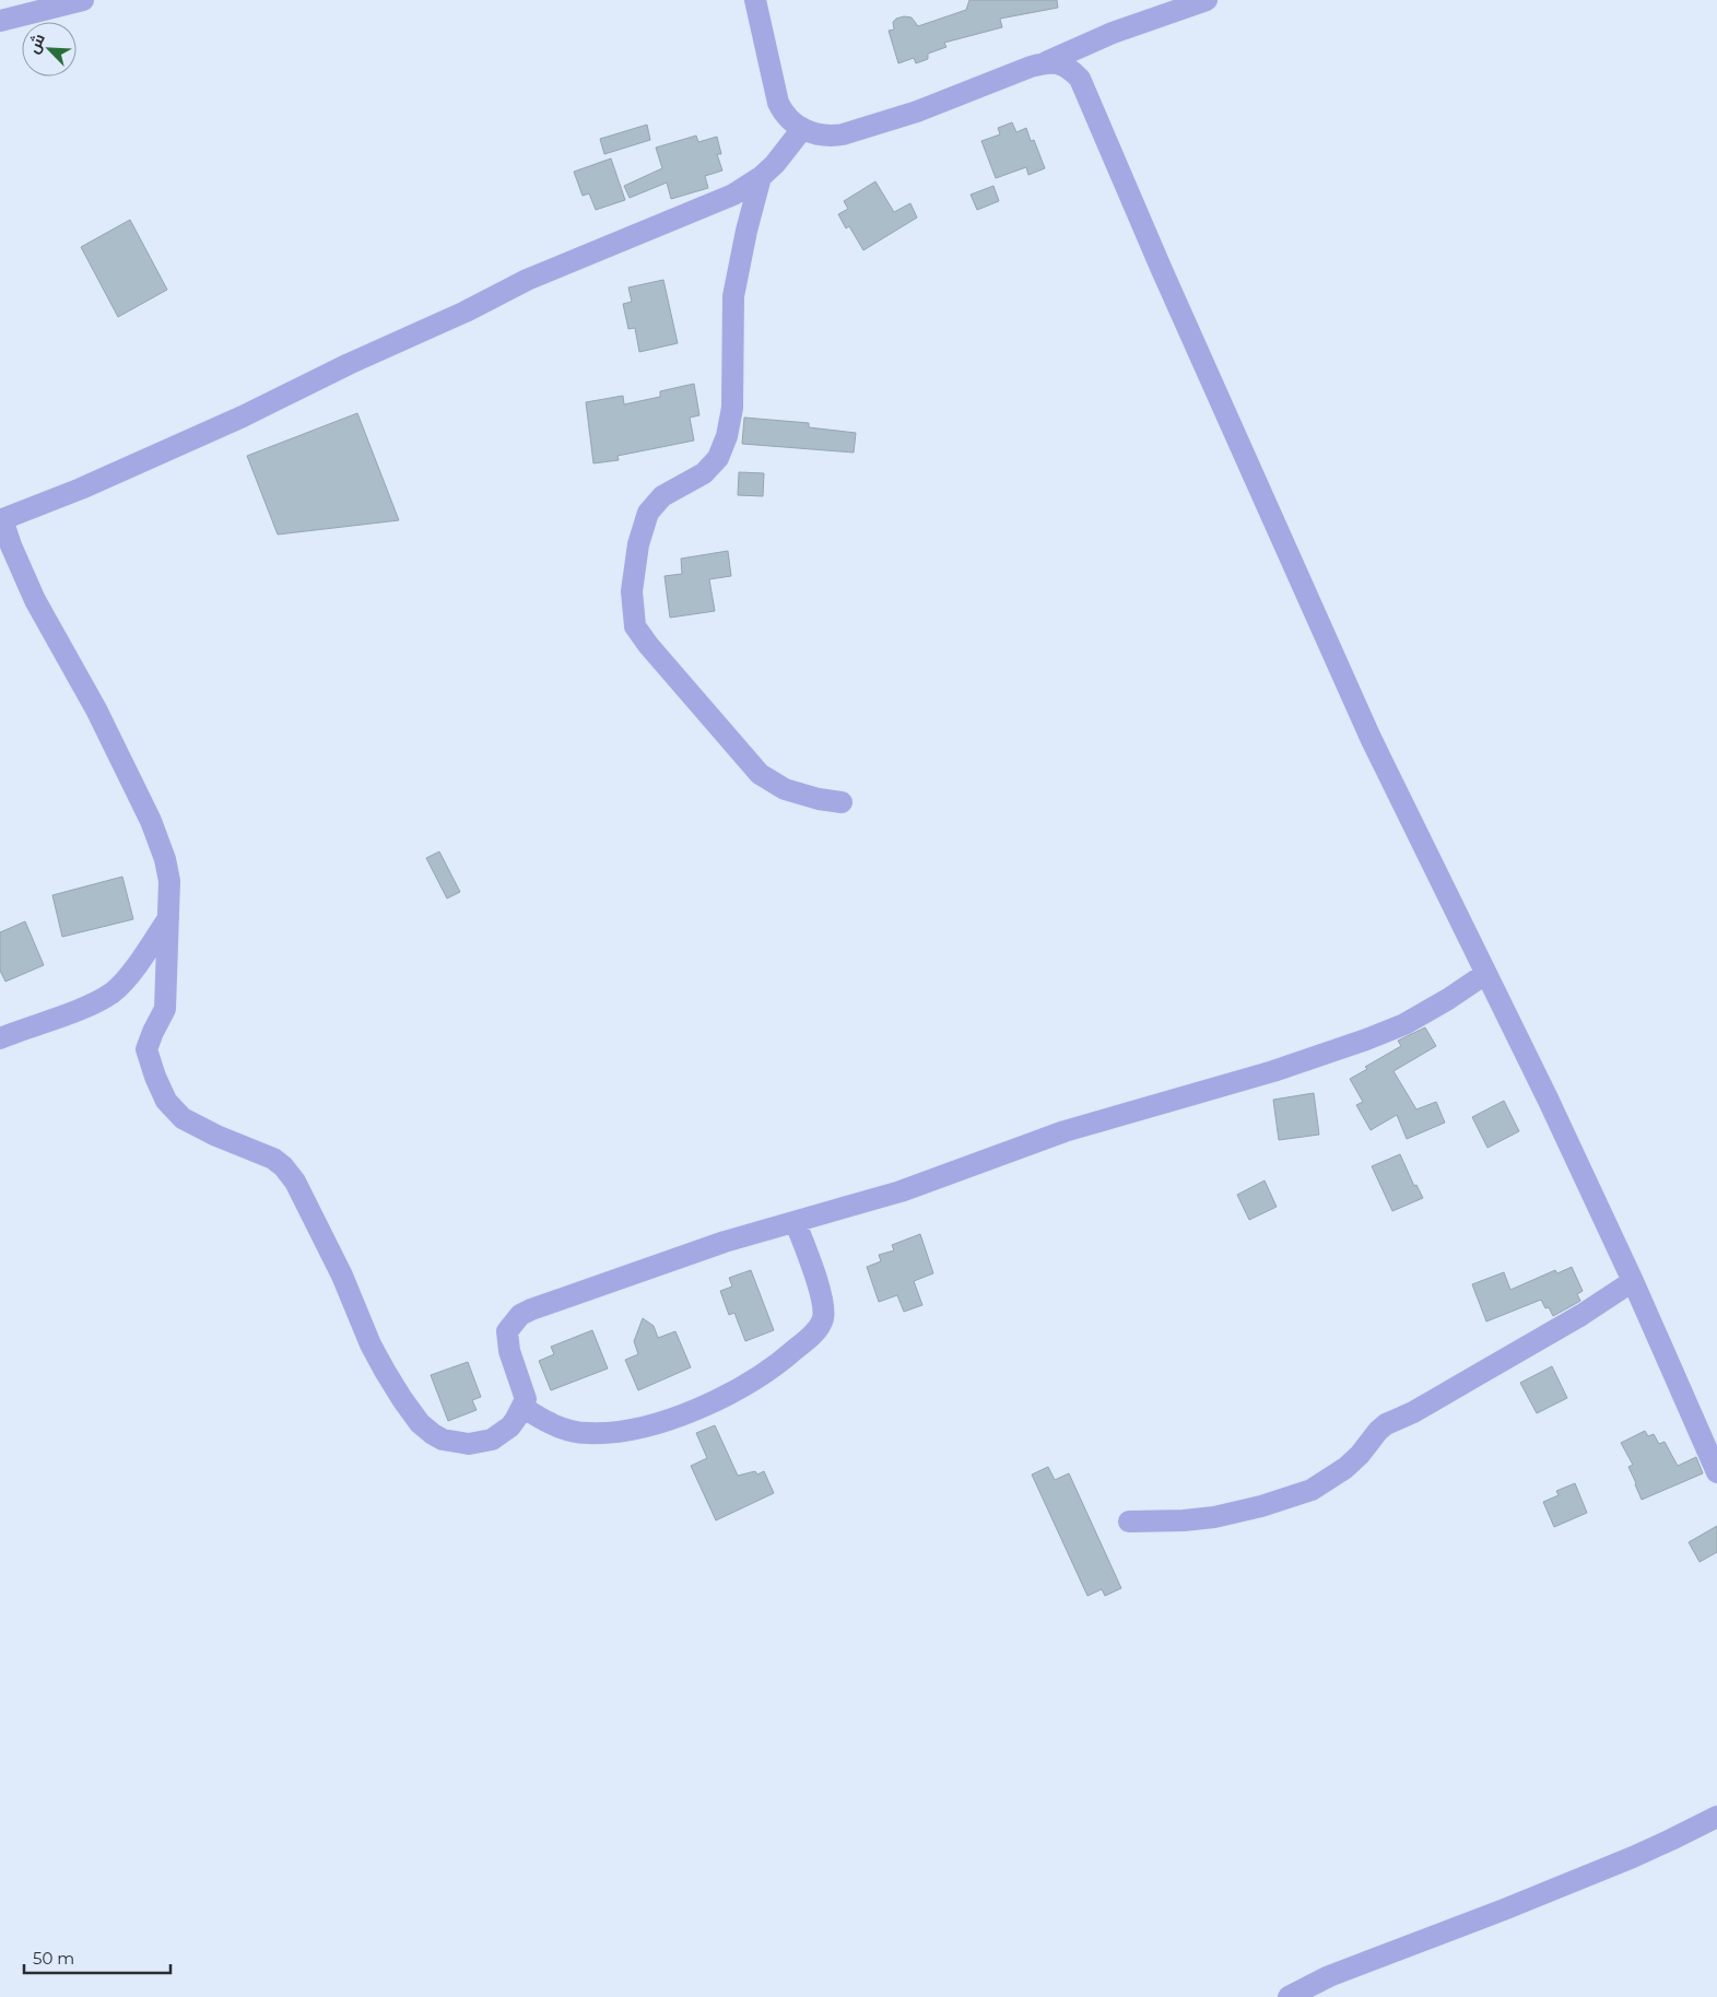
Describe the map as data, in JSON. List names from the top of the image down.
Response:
{
  "scale_bar": "50 m",
  "north": "top left"
}
